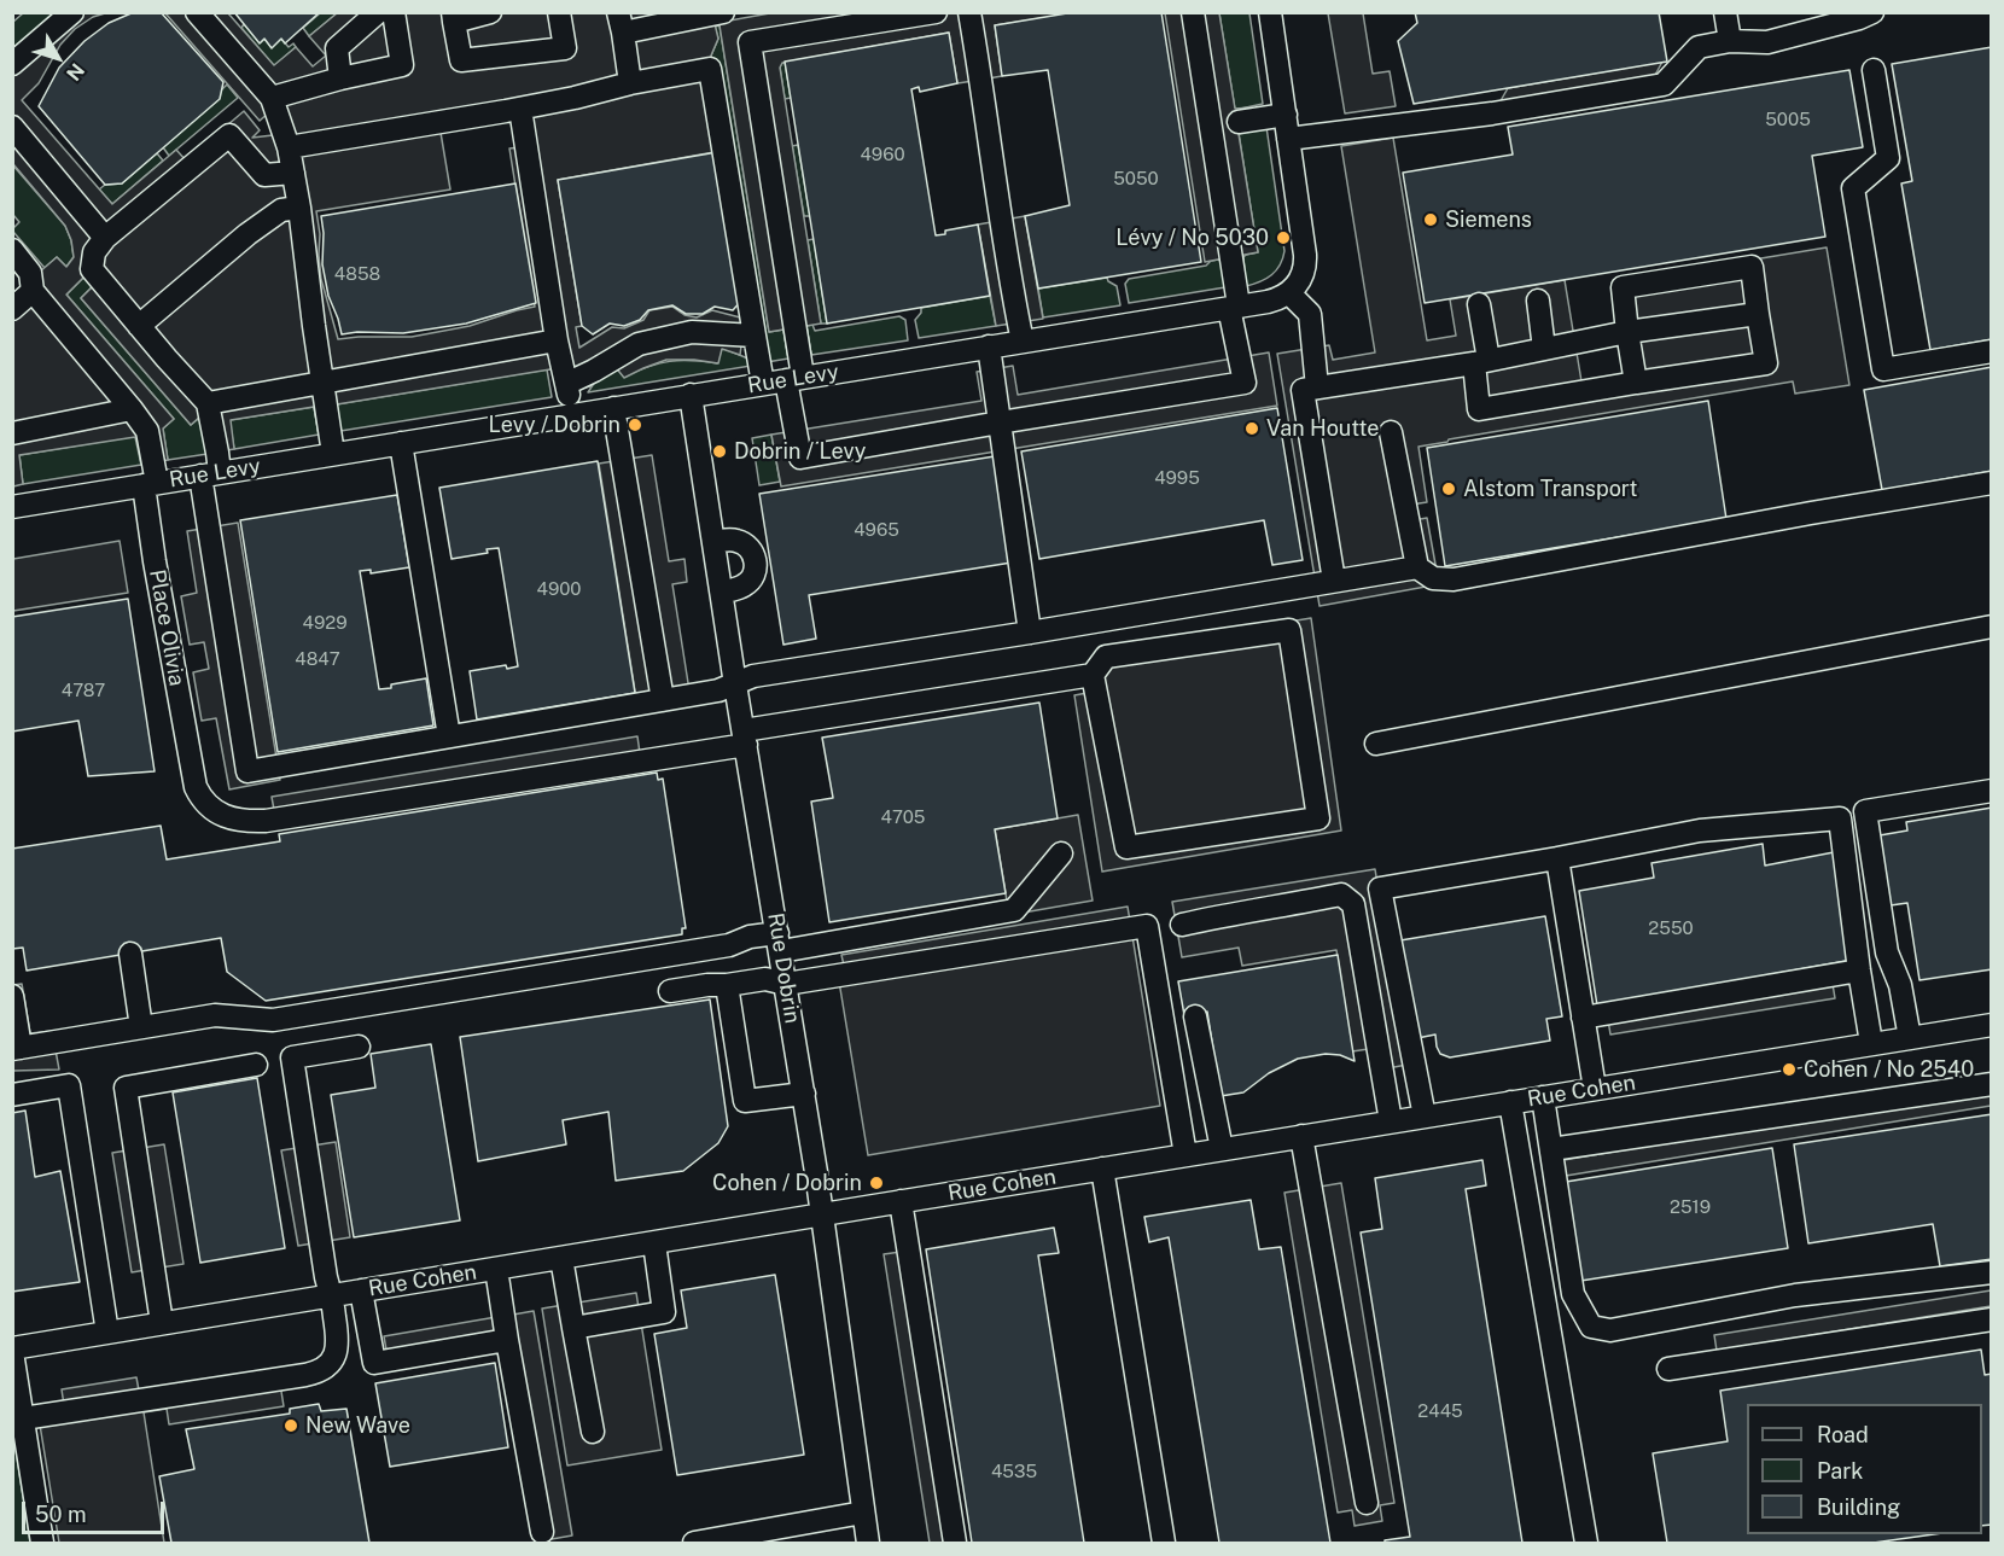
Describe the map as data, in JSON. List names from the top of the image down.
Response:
{
  "streets": {
    "street": [
      "Rue Levy",
      "Place Olivia",
      "Rue Dobrin",
      "Rue Cohen"
    ]
  },
  "crossings": [
    ["Rue Levy", "Place Olivia"],
    ["Rue Levy", "Rue Dobrin"],
    ["Place Olivia", "Rue Dobrin"],
    ["Rue Dobrin", "Rue Cohen"]
  ],
  "places": [
    "Siemens",
    "Lévy / No 5030",
    "Levy / Dobrin",
    "Van Houtte",
    "Dobrin / Levy",
    "Alstom Transport",
    "Cohen / No 2540",
    "Cohen / Dobrin",
    "New Wave"
  ],
  "house_numbers": [
    "5005",
    "4960",
    "5050",
    "4858",
    "4995",
    "4965",
    "4900",
    "4929",
    "4847",
    "4787",
    "4705",
    "2550",
    "2519",
    "2445",
    "4535"
  ],
  "legend": ["Road", "Park", "Building"],
  "scale_bar": "50 m",
  "north": "bottom right"
}
